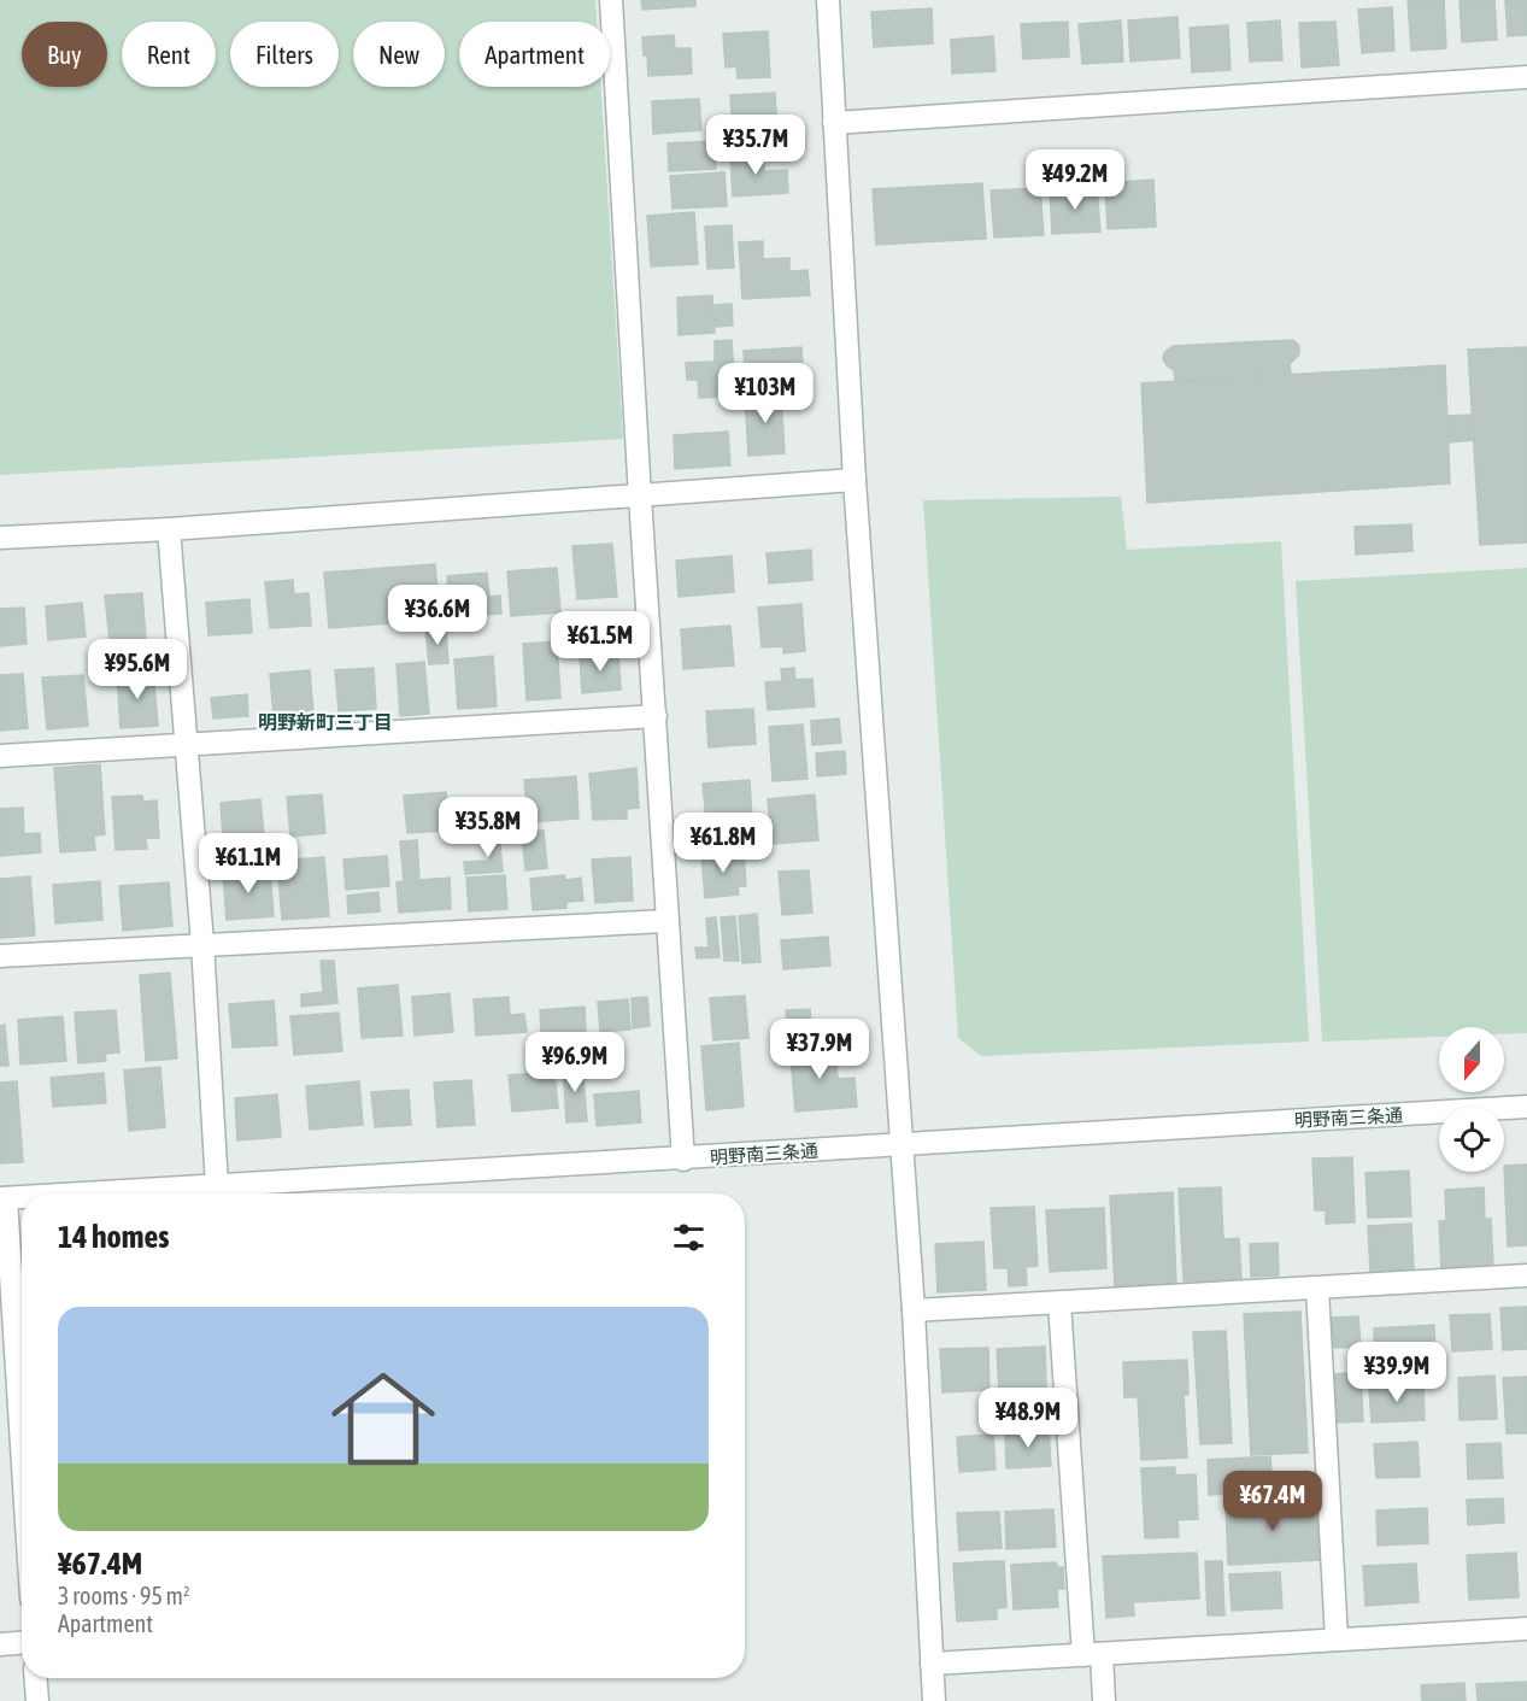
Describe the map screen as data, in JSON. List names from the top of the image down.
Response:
{
  "streets": {
    "street": ["明野南三条通"]
  },
  "districts": ["明野新町三丁目"],
  "north": "bottom",
  "page": {
    "chip": [
      "Buy",
      "Rent",
      "Filters",
      "New",
      "Apartment"
    ],
    "price": [
      "¥35.7M",
      "¥49.2M",
      "¥103M",
      "¥36.6M",
      "¥61.5M",
      "¥95.6M",
      "¥35.8M",
      "¥61.8M",
      "¥61.1M",
      "¥37.9M",
      "¥96.9M",
      "¥39.9M",
      "¥48.9M",
      "¥67.4M"
    ],
    "heading": "14 homes",
    "list": [
      {
        "name": "¥67.4M",
        "note": "3 rooms · 95 m² · Apartment"
      }
    ]
  }
}
